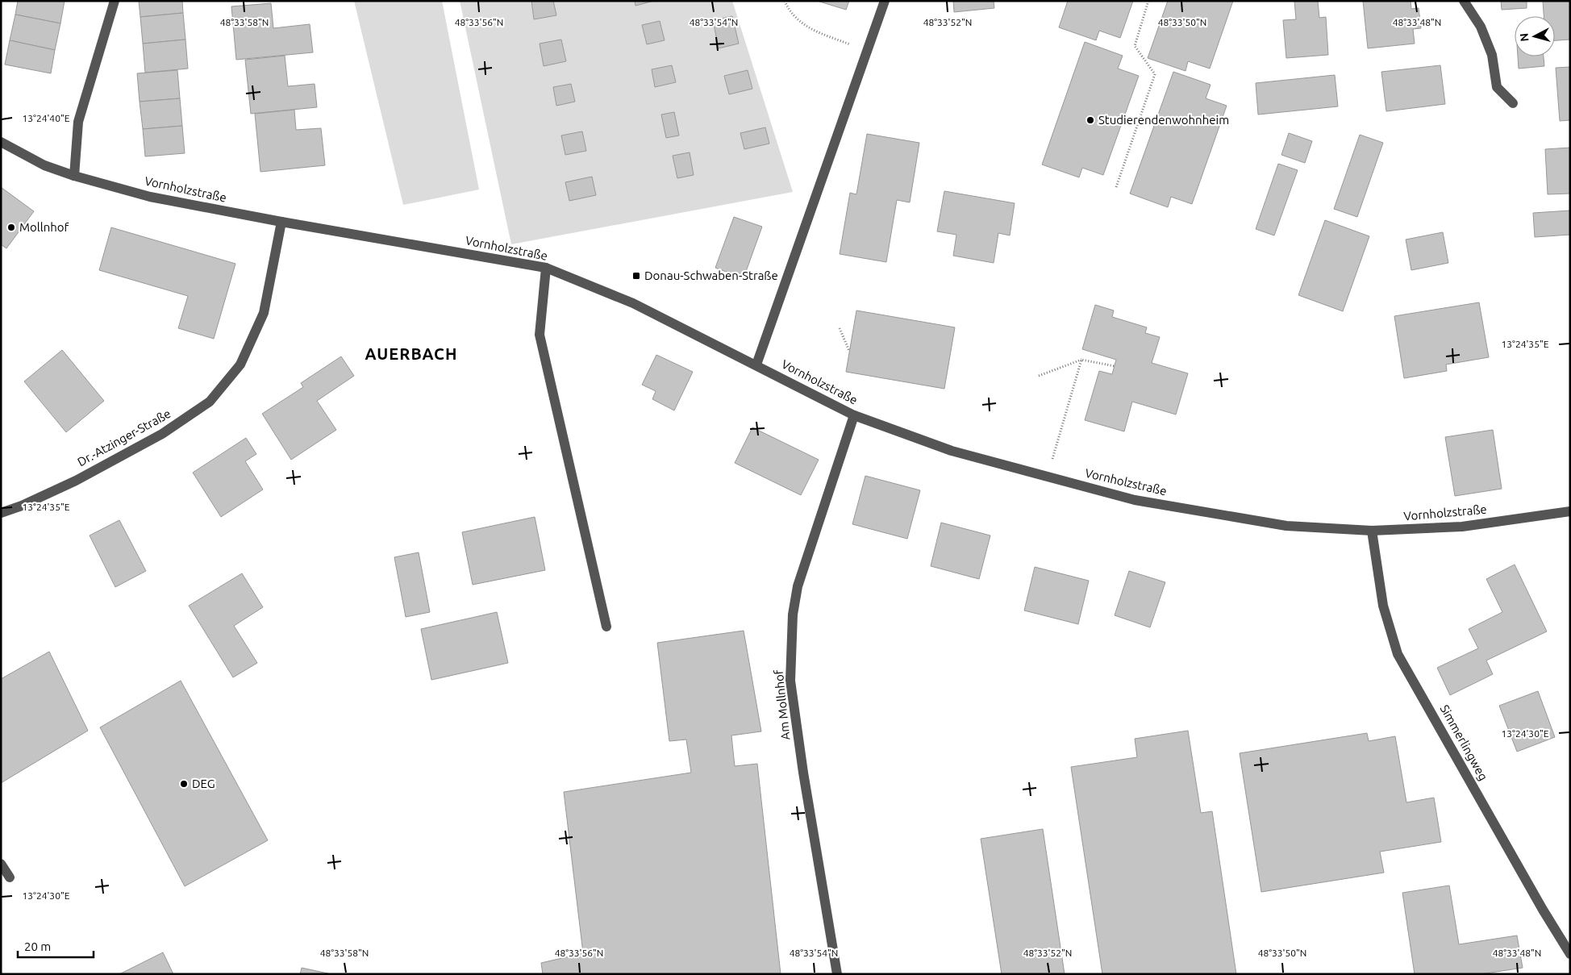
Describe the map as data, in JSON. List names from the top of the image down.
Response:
{
  "streets": {
    "street": [
      "Vornholzstraße",
      "Dr.-Atzinger-Straße",
      "Am Mollnhof",
      "Simmerlingweg"
    ]
  },
  "crossings": [
    ["Vornholzstraße", "Dr.-Atzinger-Straße"],
    ["Vornholzstraße", "Am Mollnhof"],
    ["Vornholzstraße", "Simmerlingweg"]
  ],
  "districts": ["AUERBACH"],
  "places": {
    "other": ["Studierendenwohnheim", "Mollnhof", "DEG"],
    "transit": ["Donau-Schwaben-Straße"]
  },
  "scale_bar": "20 m",
  "north": "left",
  "coordinates": [
    "48°33'58\"N",
    "48°33'56\"N",
    "48°33'54\"N",
    "48°33'52\"N",
    "48°33'50\"N",
    "48°33'48\"N",
    "13°24'40\"E",
    "13°24'35\"E",
    "13°24'30\"E"
  ]
}
